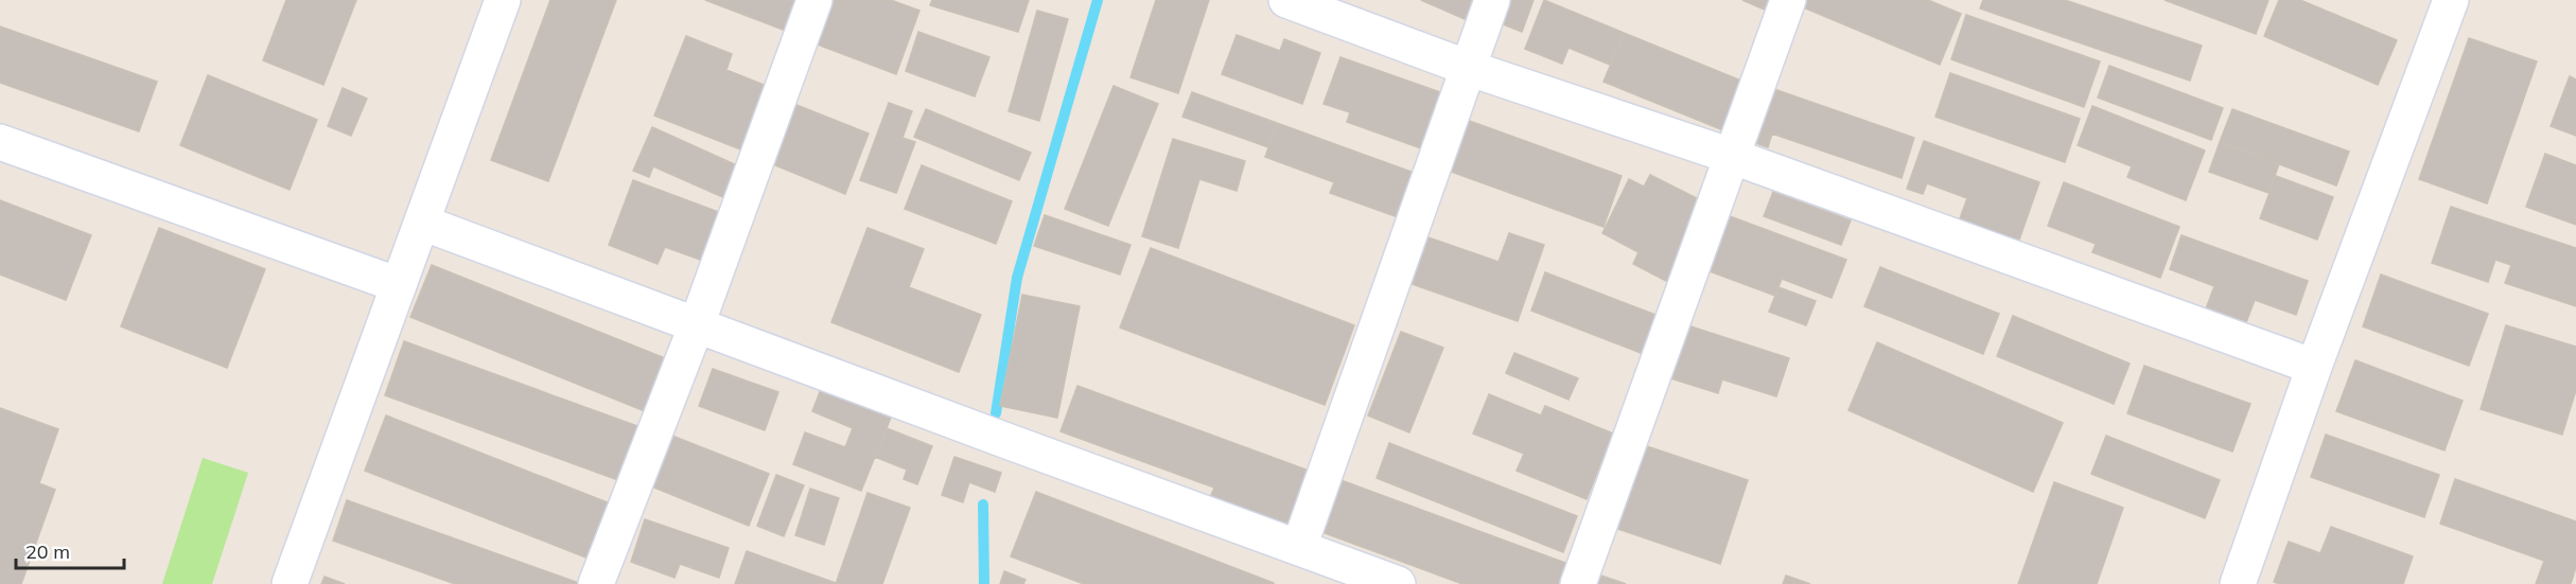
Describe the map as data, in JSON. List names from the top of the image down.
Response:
{
  "scale_bar": "20 m"
}
